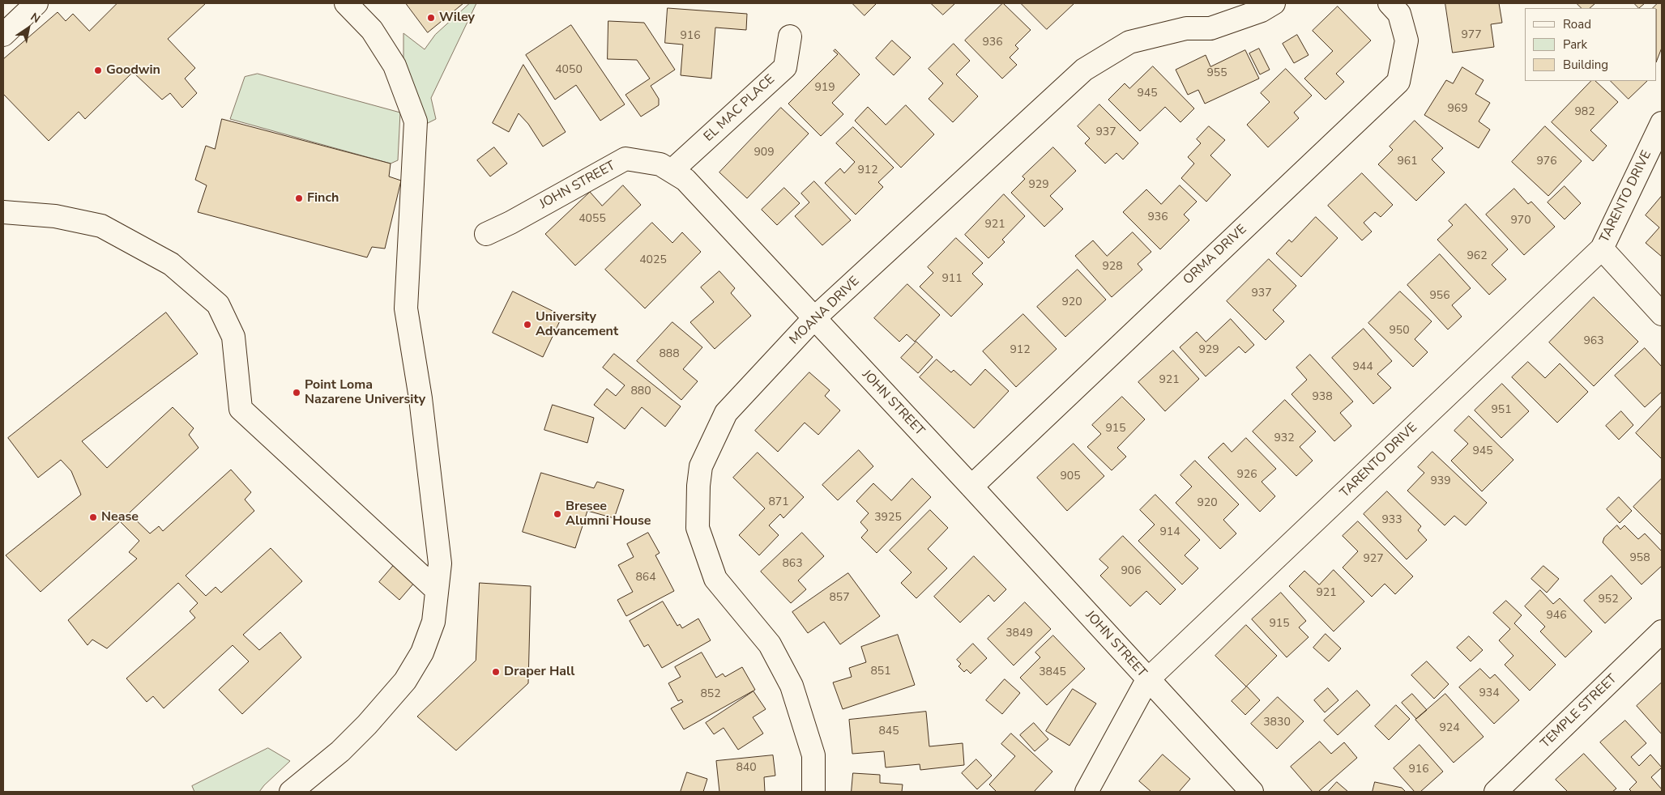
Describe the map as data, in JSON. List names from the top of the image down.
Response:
{
  "streets": {
    "street": [
      "EL MAC PLACE",
      "JOHN STREET",
      "TARENTO DRIVE",
      "ORMA DRIVE",
      "MOANA DRIVE",
      "TEMPLE STREET"
    ]
  },
  "crossings": [
    ["EL MAC PLACE", "JOHN STREET"],
    ["JOHN STREET", "TARENTO DRIVE"],
    ["JOHN STREET", "ORMA DRIVE"],
    ["JOHN STREET", "MOANA DRIVE"]
  ],
  "places": [
    "Wiley",
    "Goodwin",
    "Finch",
    "University Advancement",
    "Point Loma Nazarene University",
    "Bresee Alumni House",
    "Nease",
    "Draper Hall"
  ],
  "house_numbers": [
    "977",
    "916",
    "936",
    "4050",
    "955",
    "919",
    "945",
    "969",
    "982",
    "937",
    "909",
    "961",
    "976",
    "912",
    "929",
    "936",
    "4055",
    "970",
    "921",
    "962",
    "4025",
    "928",
    "911",
    "937",
    "956",
    "920",
    "950",
    "963",
    "912",
    "929",
    "888",
    "944",
    "921",
    "880",
    "938",
    "951",
    "915",
    "932",
    "945",
    "926",
    "905",
    "939",
    "871",
    "920",
    "3925",
    "933",
    "914",
    "958",
    "927",
    "863",
    "906",
    "864",
    "921",
    "857",
    "952",
    "946",
    "915",
    "3849",
    "851",
    "3845",
    "934",
    "852",
    "3830",
    "924",
    "845",
    "840",
    "916"
  ],
  "legend": ["Road", "Park", "Building"],
  "north": "top right"
}
